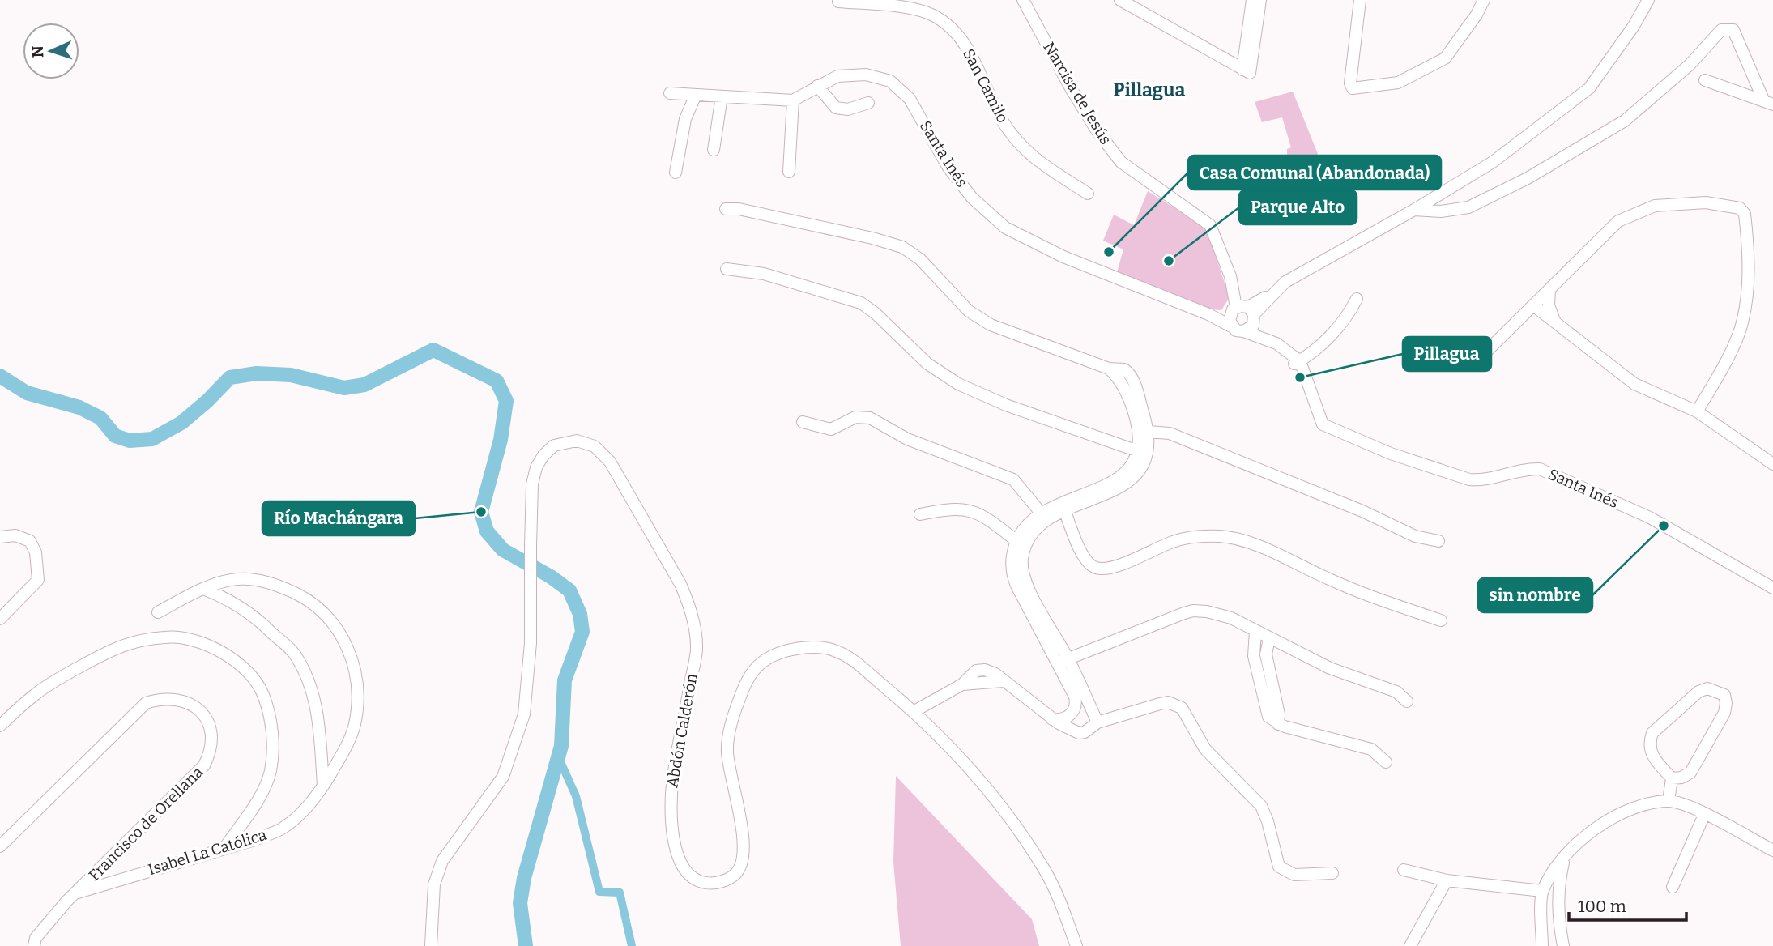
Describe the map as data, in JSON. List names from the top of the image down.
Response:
{
  "streets": {
    "street": [
      "San Camilo",
      "Narcisa de Jesús",
      "Santa Inés",
      "Abdón Calderón",
      "Francisco de Orellana",
      "Isabel La Católica"
    ]
  },
  "crossings": [
    ["Narcisa de Jesús", "Santa Inés"],
    ["Francisco de Orellana", "Isabel La Católica"]
  ],
  "districts": ["Pillagua"],
  "places": [
    "Casa Comunal (Abandonada)",
    "Parque Alto",
    "Pillagua",
    "Río Machángara",
    "sin nombre"
  ],
  "scale_bar": "100 m",
  "north": "left"
}
